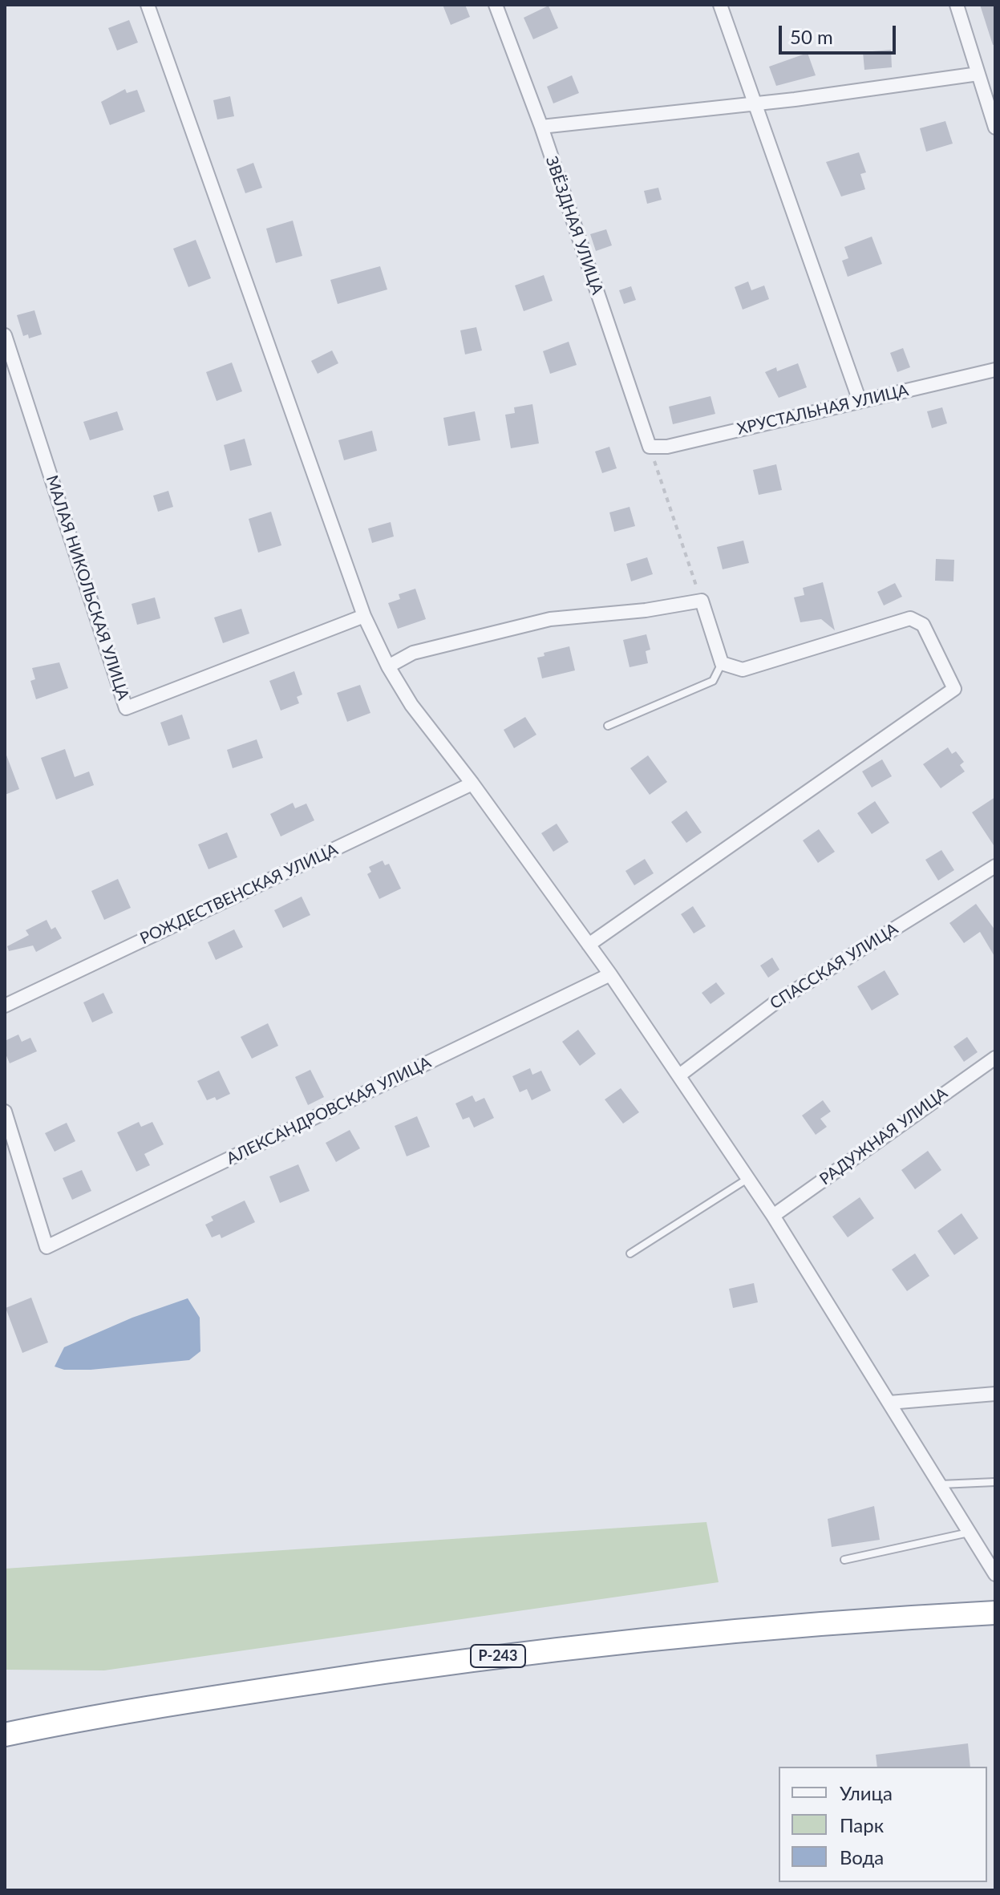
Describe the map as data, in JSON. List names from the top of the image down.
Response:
{
  "streets": {
    "highway": ["Р-243"],
    "street": [
      "ЗВЁЗДНАЯ УЛИЦА",
      "ХРУСТАЛЬНАЯ УЛИЦА",
      "МАЛАЯ НИКОЛЬСКАЯ УЛИЦА",
      "РОЖДЕСТВЕНСКАЯ УЛИЦА",
      "СПАССКАЯ УЛИЦА",
      "АЛЕКСАНДРОВСКАЯ УЛИЦА",
      "РАДУЖНАЯ УЛИЦА"
    ]
  },
  "crossings": [
    ["ЗВЁЗДНАЯ УЛИЦА", "ХРУСТАЛЬНАЯ УЛИЦА"]
  ],
  "legend": ["Улица", "Парк", "Вода"],
  "scale_bar": "50 m"
}
